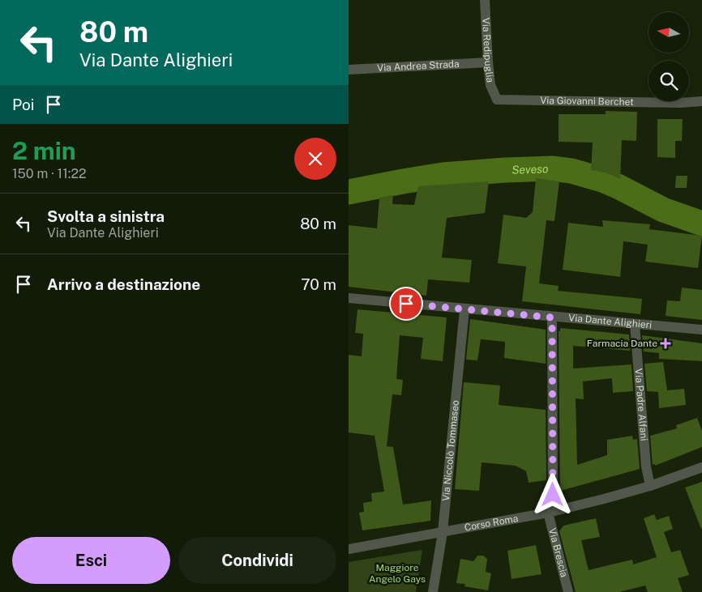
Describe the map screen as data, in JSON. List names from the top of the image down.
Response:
{
  "streets": {
    "street": [
      "Via Redipuglia",
      "Via Andrea Strada",
      "Via Giovanni Berchet",
      "Via Dante Alighieri",
      "Via Padre Alfani",
      "Via Niccolò Tommaseo",
      "Corso Roma",
      "Via Brescia"
    ]
  },
  "crossings": [
    ["Via Redipuglia", "Via Andrea Strada"],
    ["Via Redipuglia", "Via Giovanni Berchet"],
    ["Via Dante Alighieri", "Via Padre Alfani"],
    ["Via Dante Alighieri", "Via Niccolò Tommaseo"],
    ["Via Dante Alighieri", "Via Brescia"],
    ["Via Padre Alfani", "Corso Roma"],
    ["Via Niccolò Tommaseo", "Corso Roma"],
    ["Corso Roma", "Via Brescia"]
  ],
  "water": ["Seveso"],
  "parks": ["Maggiore Angelo Gays"],
  "places": {
    "health": ["Farmacia Dante"]
  },
  "north": "left",
  "page": {
    "turn": ["80 m", "Via Dante Alighieri"],
    "then": "Poi",
    "heading": ["2 min", "150 m · 11:22"],
    "list": [
      {
        "name": "Svolta a sinistra",
        "note": "Via Dante Alighieri",
        "value": "80 m"
      },
      {
        "name": "Arrivo a destinazione",
        "value": "70 m"
      }
    ],
    "buttons": ["Esci", "Condividi"]
  }
}
